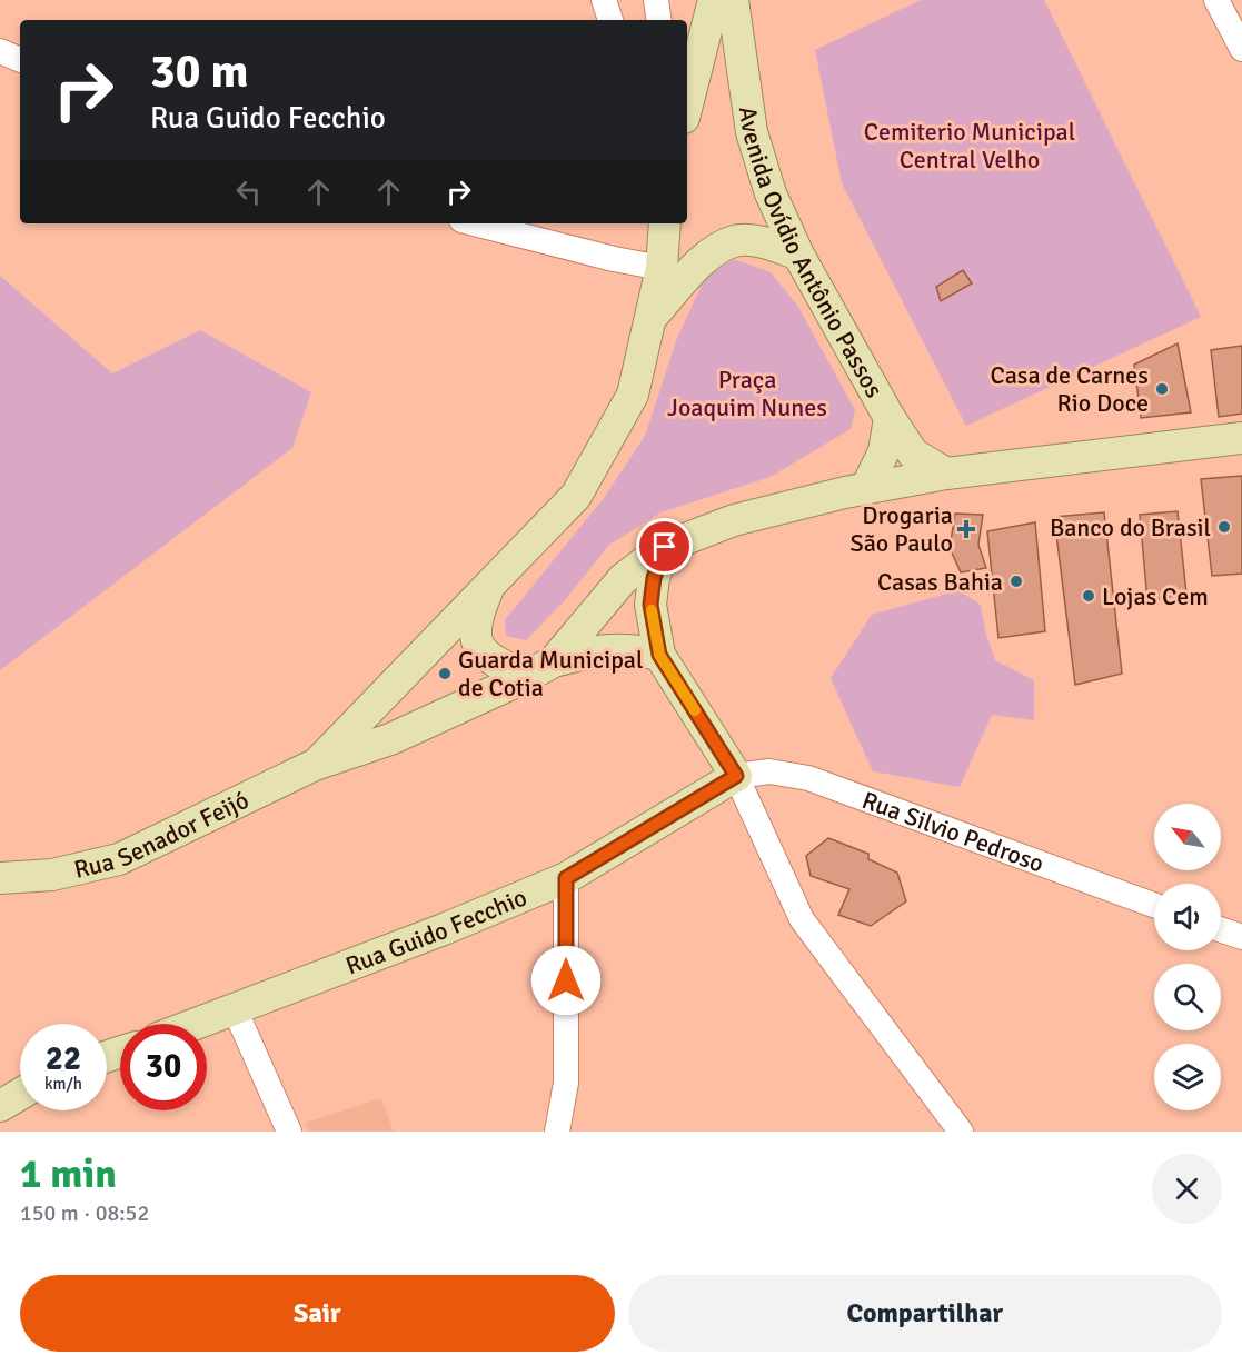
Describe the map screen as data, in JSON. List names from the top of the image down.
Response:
{
  "streets": {
    "main road": ["Avenida Ovídio Antônio Passos", "Rua Senador Feijó", "Rua Guido Fecchio"],
    "street": ["Rua Silvio Pedroso"]
  },
  "crossings": [
    ["Rua Silvio Pedroso", "Rua Guido Fecchio"]
  ],
  "parks": ["Cemiterio Municipal Central Velho", "Praça Joaquim Nunes"],
  "places": {
    "other": [
      "Casa de Carnes Rio Doce",
      "Banco do Brasil",
      "Casas Bahia",
      "Lojas Cem",
      "Guarda Municipal de Cotia"
    ],
    "health": ["Drogaria São Paulo"]
  },
  "north": "top left",
  "page": {
    "turn": ["30 m", "Rua Guido Fecchio"],
    "speed": "22 km/h",
    "limit": "30",
    "heading": ["1 min", "150 m · 08:52"],
    "buttons": ["Sair", "Compartilhar"]
  }
}
